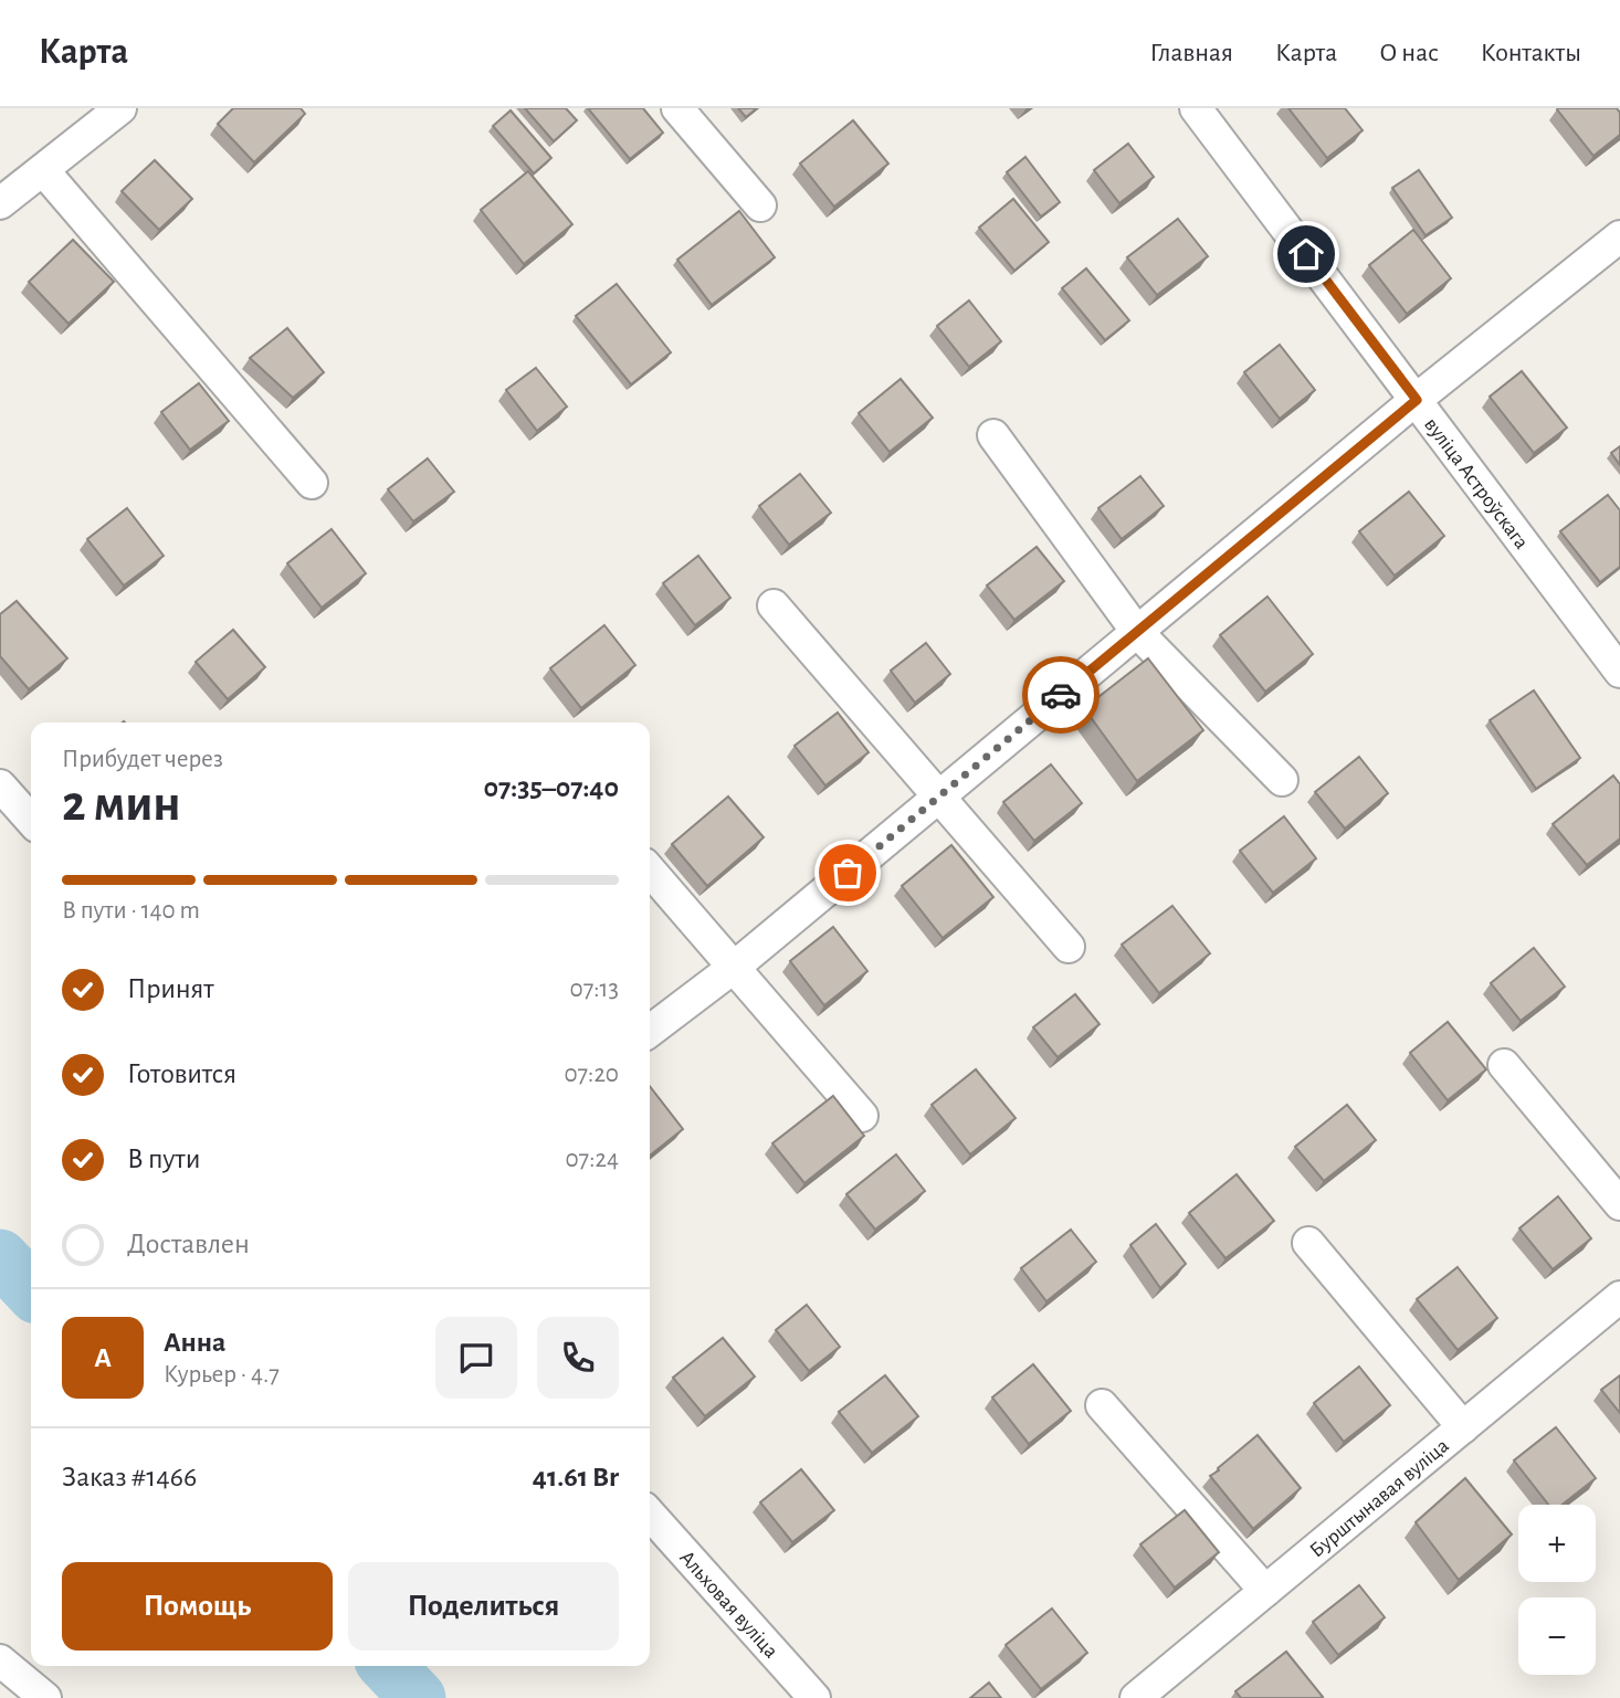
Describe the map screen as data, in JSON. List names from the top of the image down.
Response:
{
  "streets": {
    "street": ["вуліца Астроўскага", "Бурштынавая вуліца", "Альховая вуліца"]
  },
  "page": {
    "header": "Карта",
    "nav": [
      "Главная",
      "Карта",
      "О нас",
      "Контакты"
    ],
    "heading": ["2 мин", "Прибудет через", "07:35–07:40"],
    "panel": [
      "Анна",
      "Курьер · 4.7",
      "Заказ #1466",
      "41.61 Br"
    ],
    "bar": "В пути · 140 m",
    "list": [
      ["Принят", "07:13"],
      ["Готовится", "07:20"],
      ["В пути", "07:24"],
      "Доставлен"
    ],
    "round": "А",
    "map_buttons": ["+", "−"],
    "buttons": ["Помощь", "Поделиться"]
  }
}
